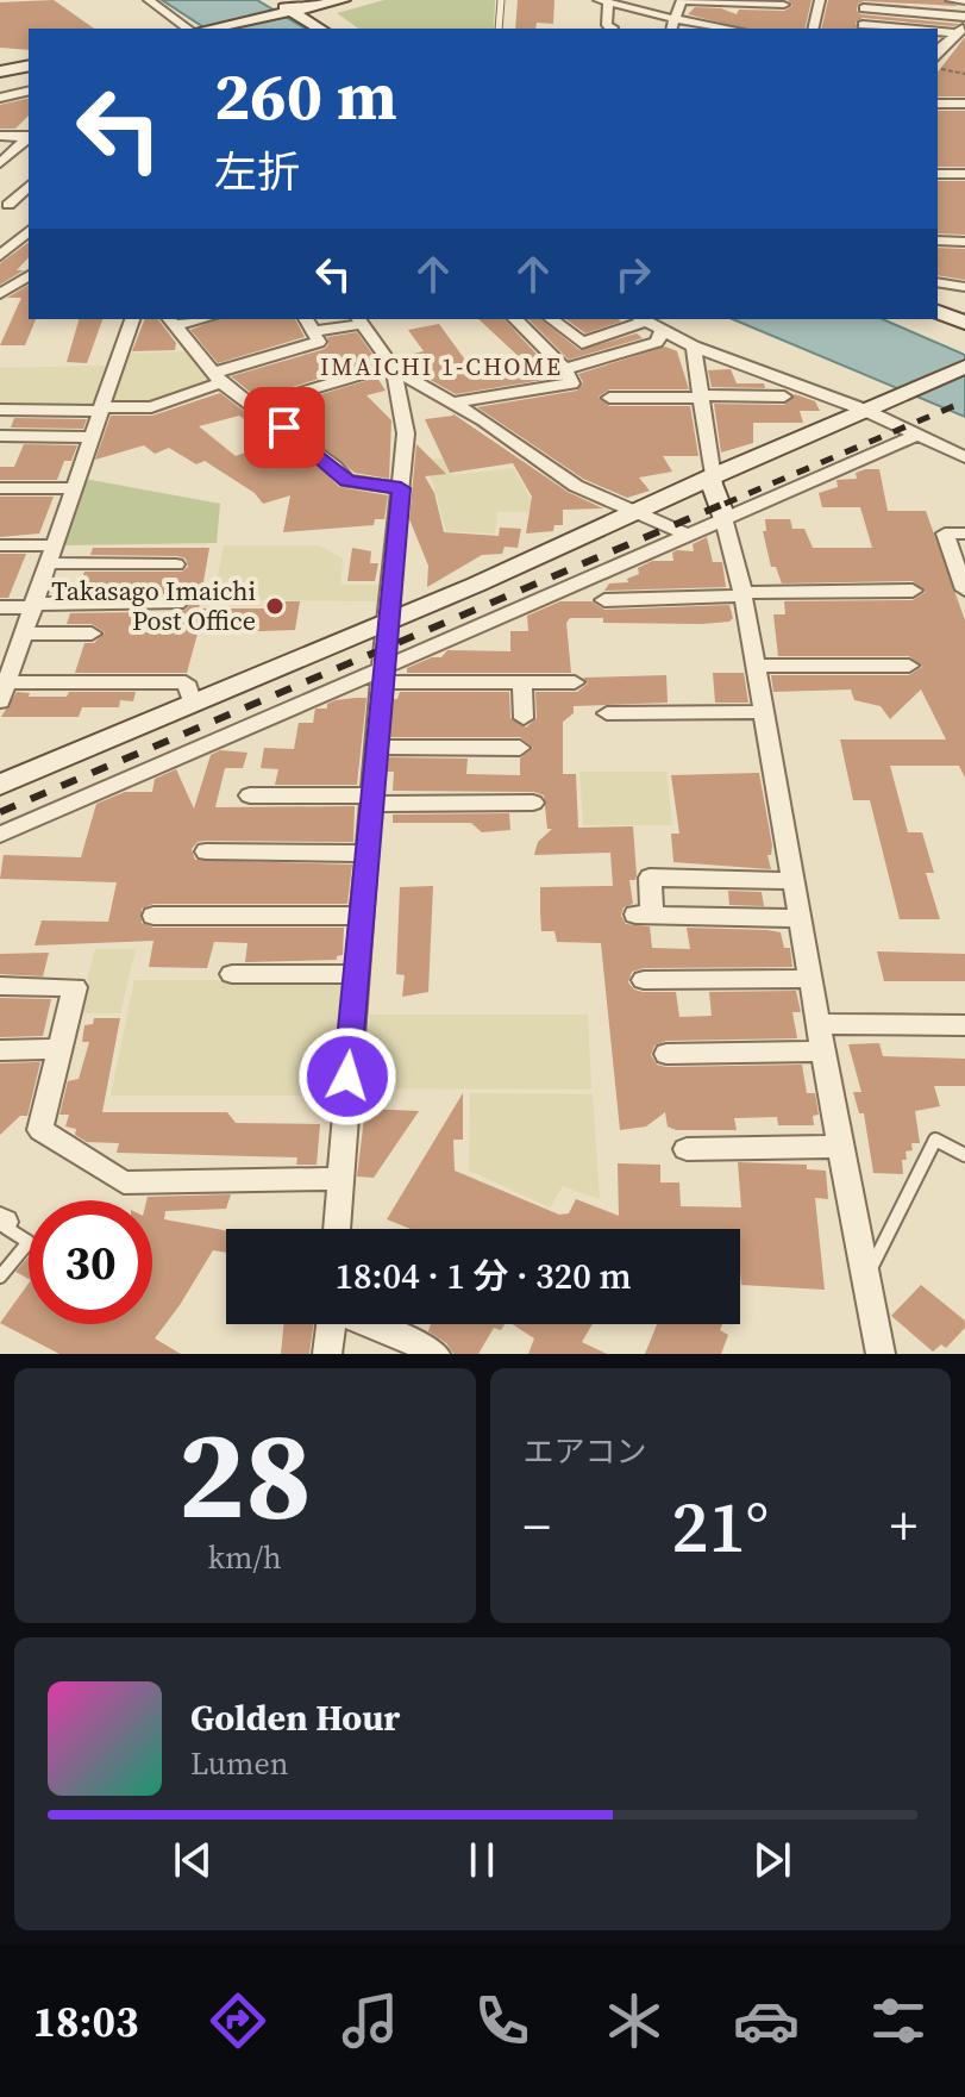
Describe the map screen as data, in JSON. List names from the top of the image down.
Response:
{
  "districts": ["IMAICHI 1-CHOME"],
  "places": ["Takasago Imaichi Post Office"],
  "page": {
    "turn": ["260 m", "左折"],
    "limit": "30",
    "trip": "18:04 · 1 分 · 320 m",
    "tile": [
      ["28", "km/h"],
      "エアコン"
    ],
    "heat": ["−", "21°", "+"],
    "song": ["Golden Hour", "Lumen"],
    "tabs": "18:03"
  }
}
